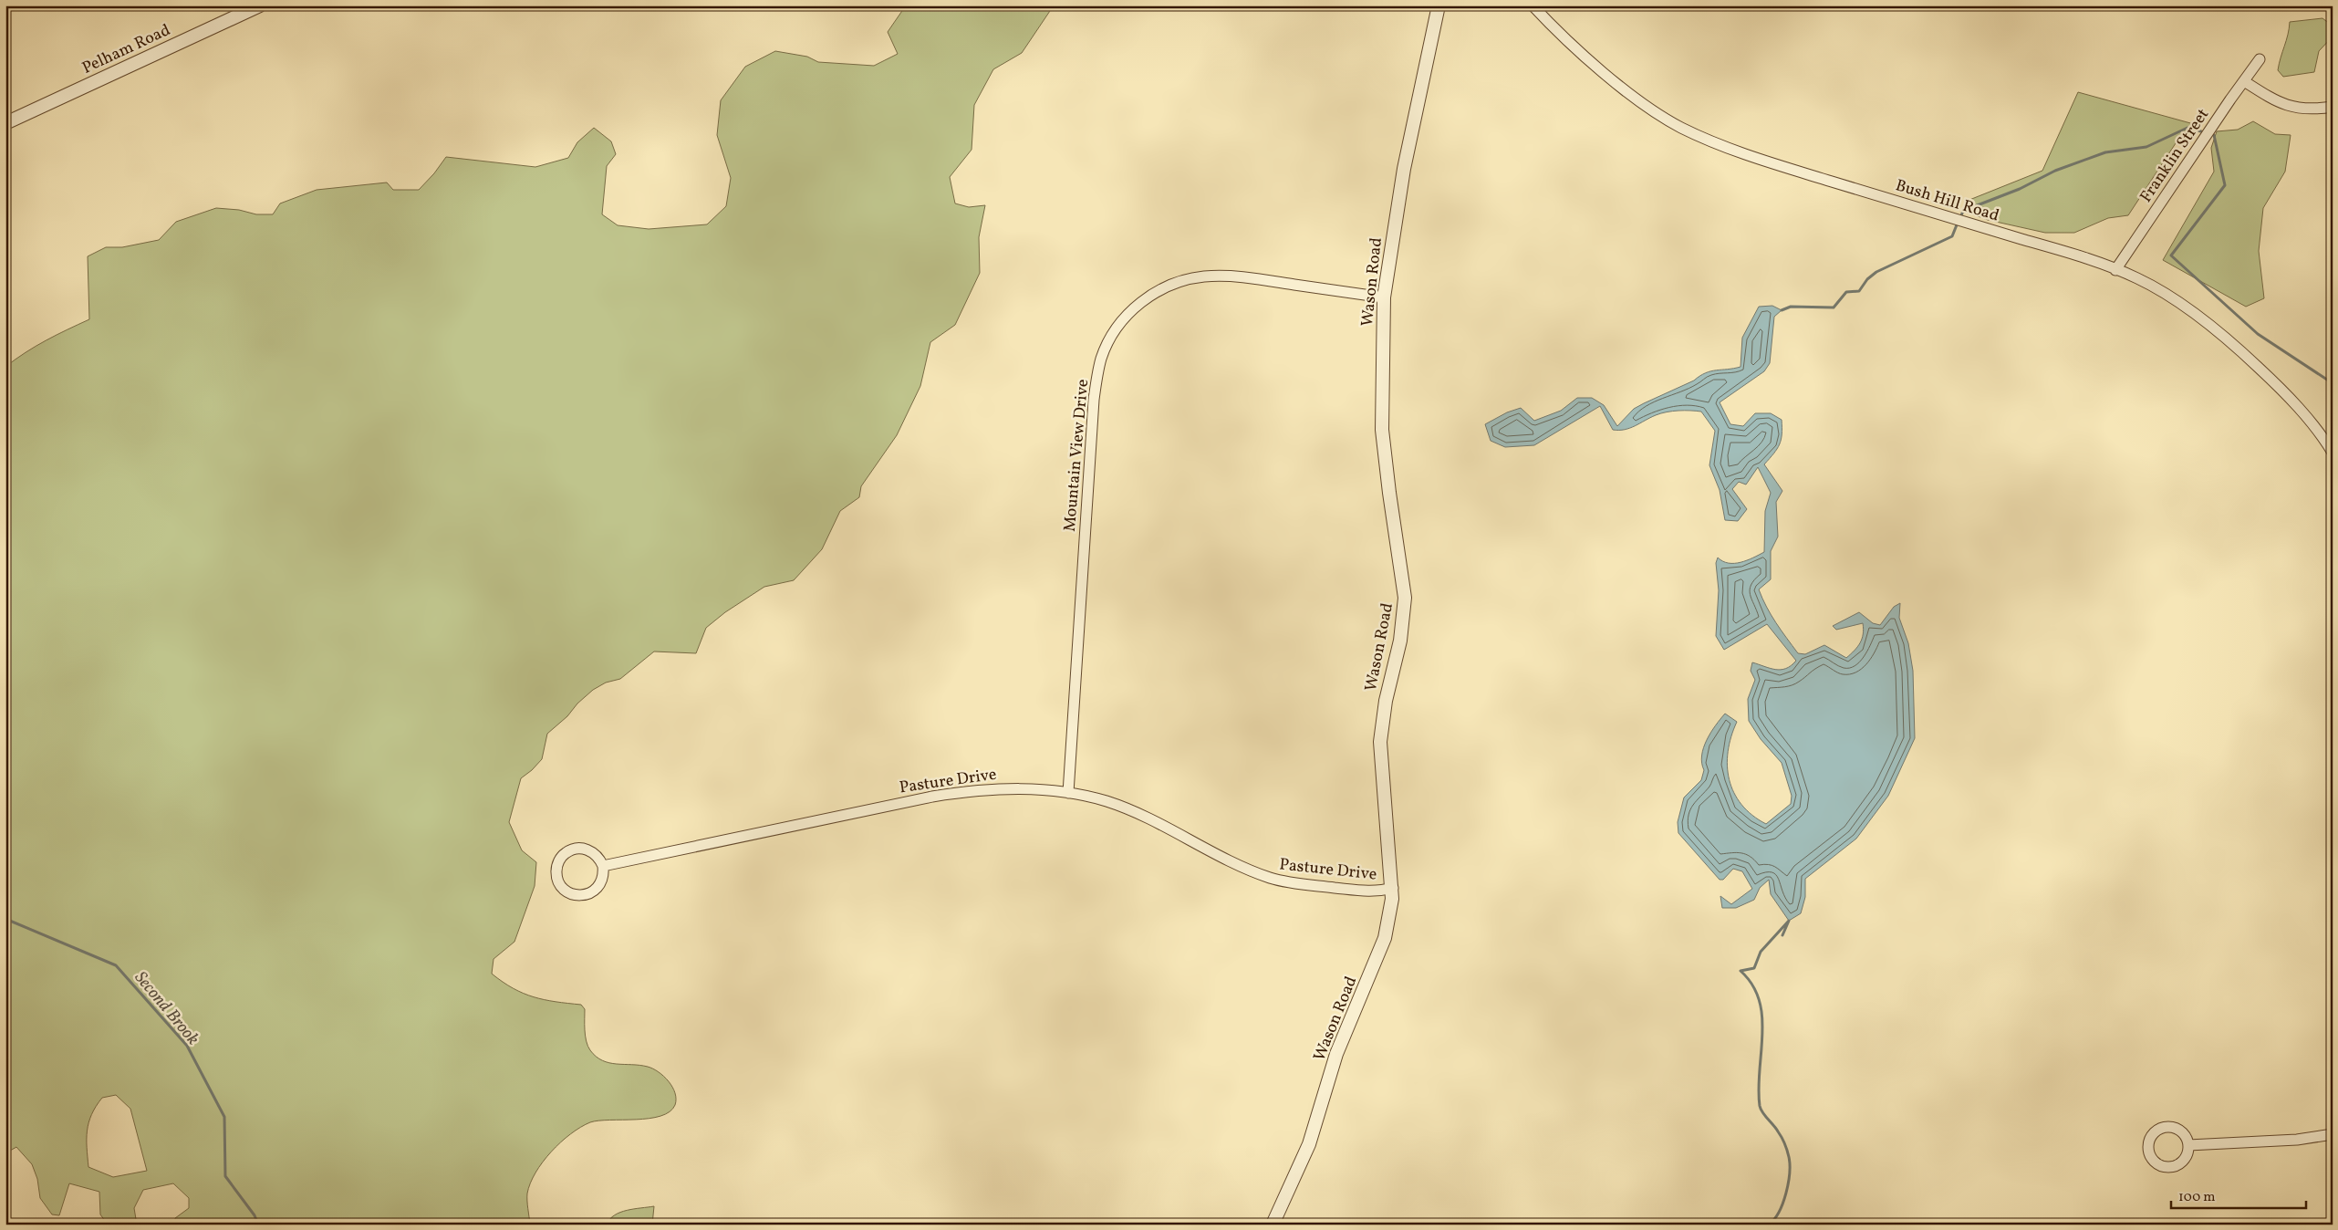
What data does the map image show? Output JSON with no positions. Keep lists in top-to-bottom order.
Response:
{
  "streets": {
    "street": [
      "Pelham Road",
      "Franklin Street",
      "Bush Hill Road",
      "Wason Road",
      "Mountain View Drive",
      "Pasture Drive"
    ]
  },
  "crossings": [
    ["Franklin Street", "Bush Hill Road"],
    ["Wason Road", "Mountain View Drive"],
    ["Wason Road", "Pasture Drive"],
    ["Mountain View Drive", "Pasture Drive"]
  ],
  "water": ["Second Brook"],
  "scale_bar": "100 m"
}
